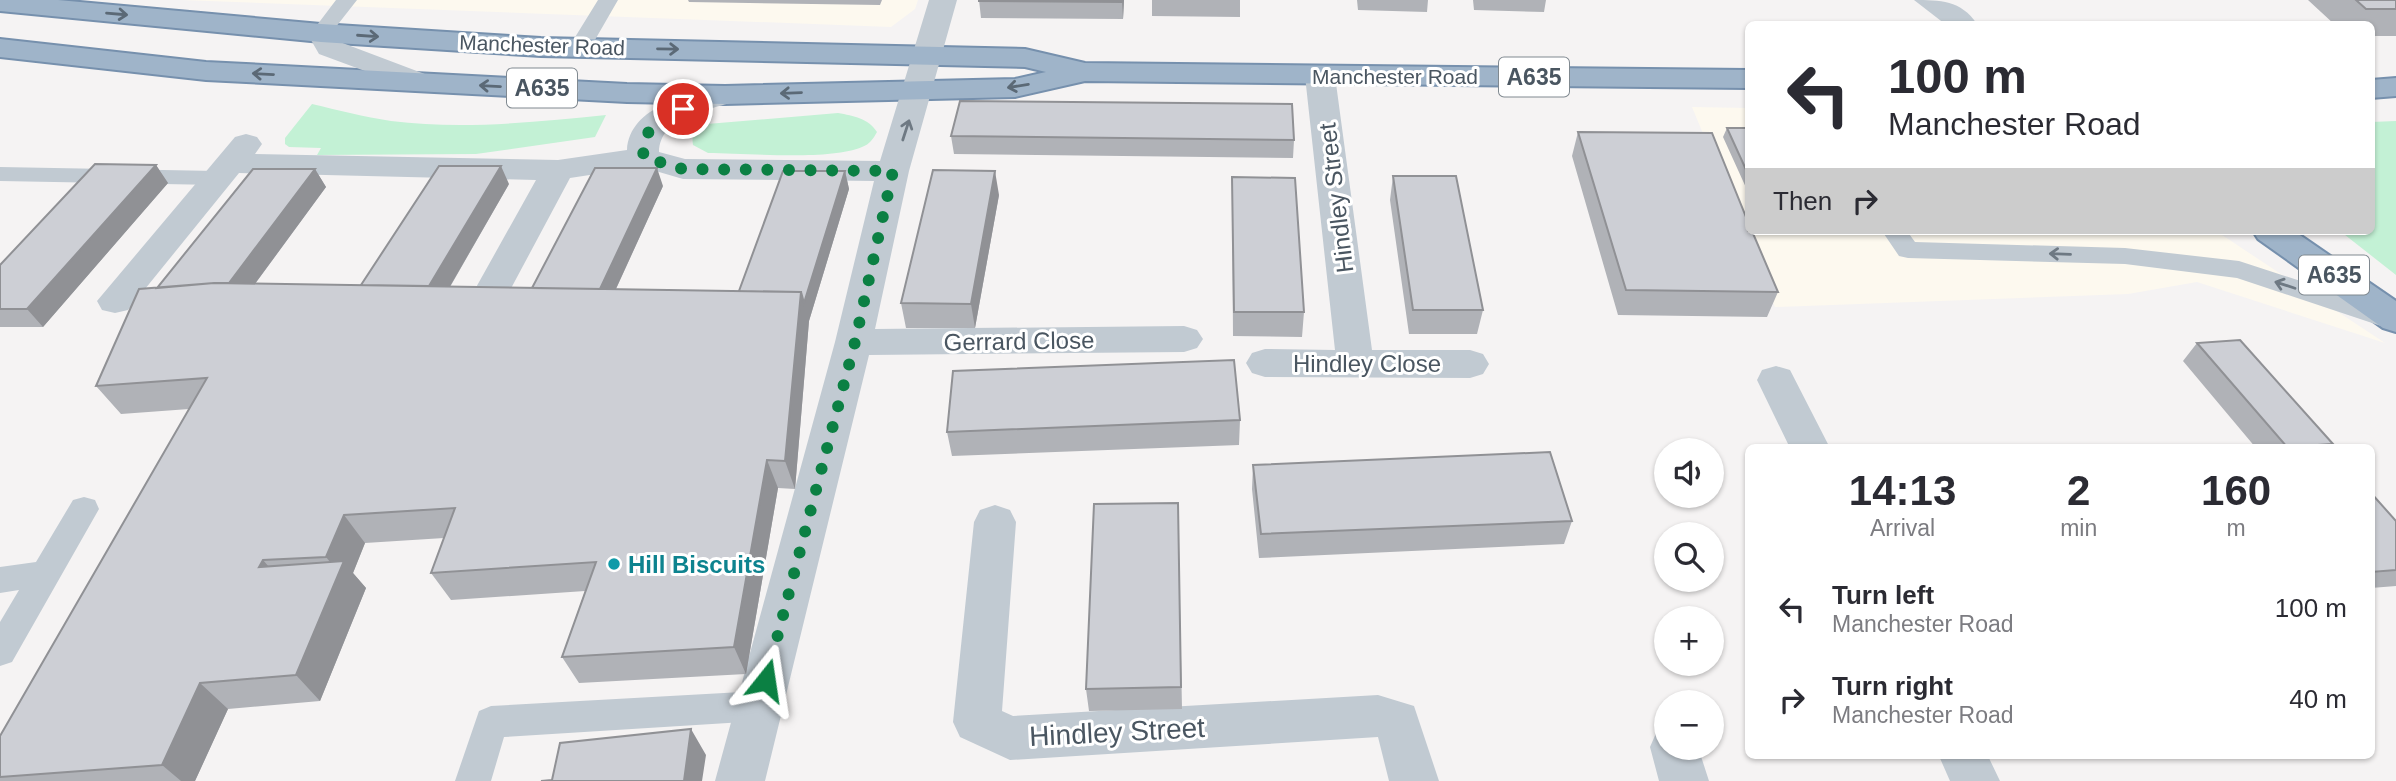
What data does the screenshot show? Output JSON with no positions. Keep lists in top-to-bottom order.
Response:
{
  "streets": {
    "highway": ["Manchester Road", "A635"],
    "street": ["Hindley Street", "Gerrard Close", "Hindley Close"]
  },
  "crossings": [
    ["Manchester Road", "Hindley Street"],
    ["Hindley Street", "Hindley Close"]
  ],
  "places": ["Hill Biscuits"],
  "page": {
    "turn": ["100 m", "Manchester Road"],
    "then": "Then",
    "map_buttons": ["+", "−"],
    "eta": [
      "14:13",
      "Arrival",
      "2",
      "min",
      "160",
      "m"
    ],
    "list": [
      {
        "name": "Turn left",
        "note": "Manchester Road",
        "value": "100 m"
      },
      {
        "name": "Turn right",
        "note": "Manchester Road",
        "value": "40 m"
      }
    ]
  }
}
